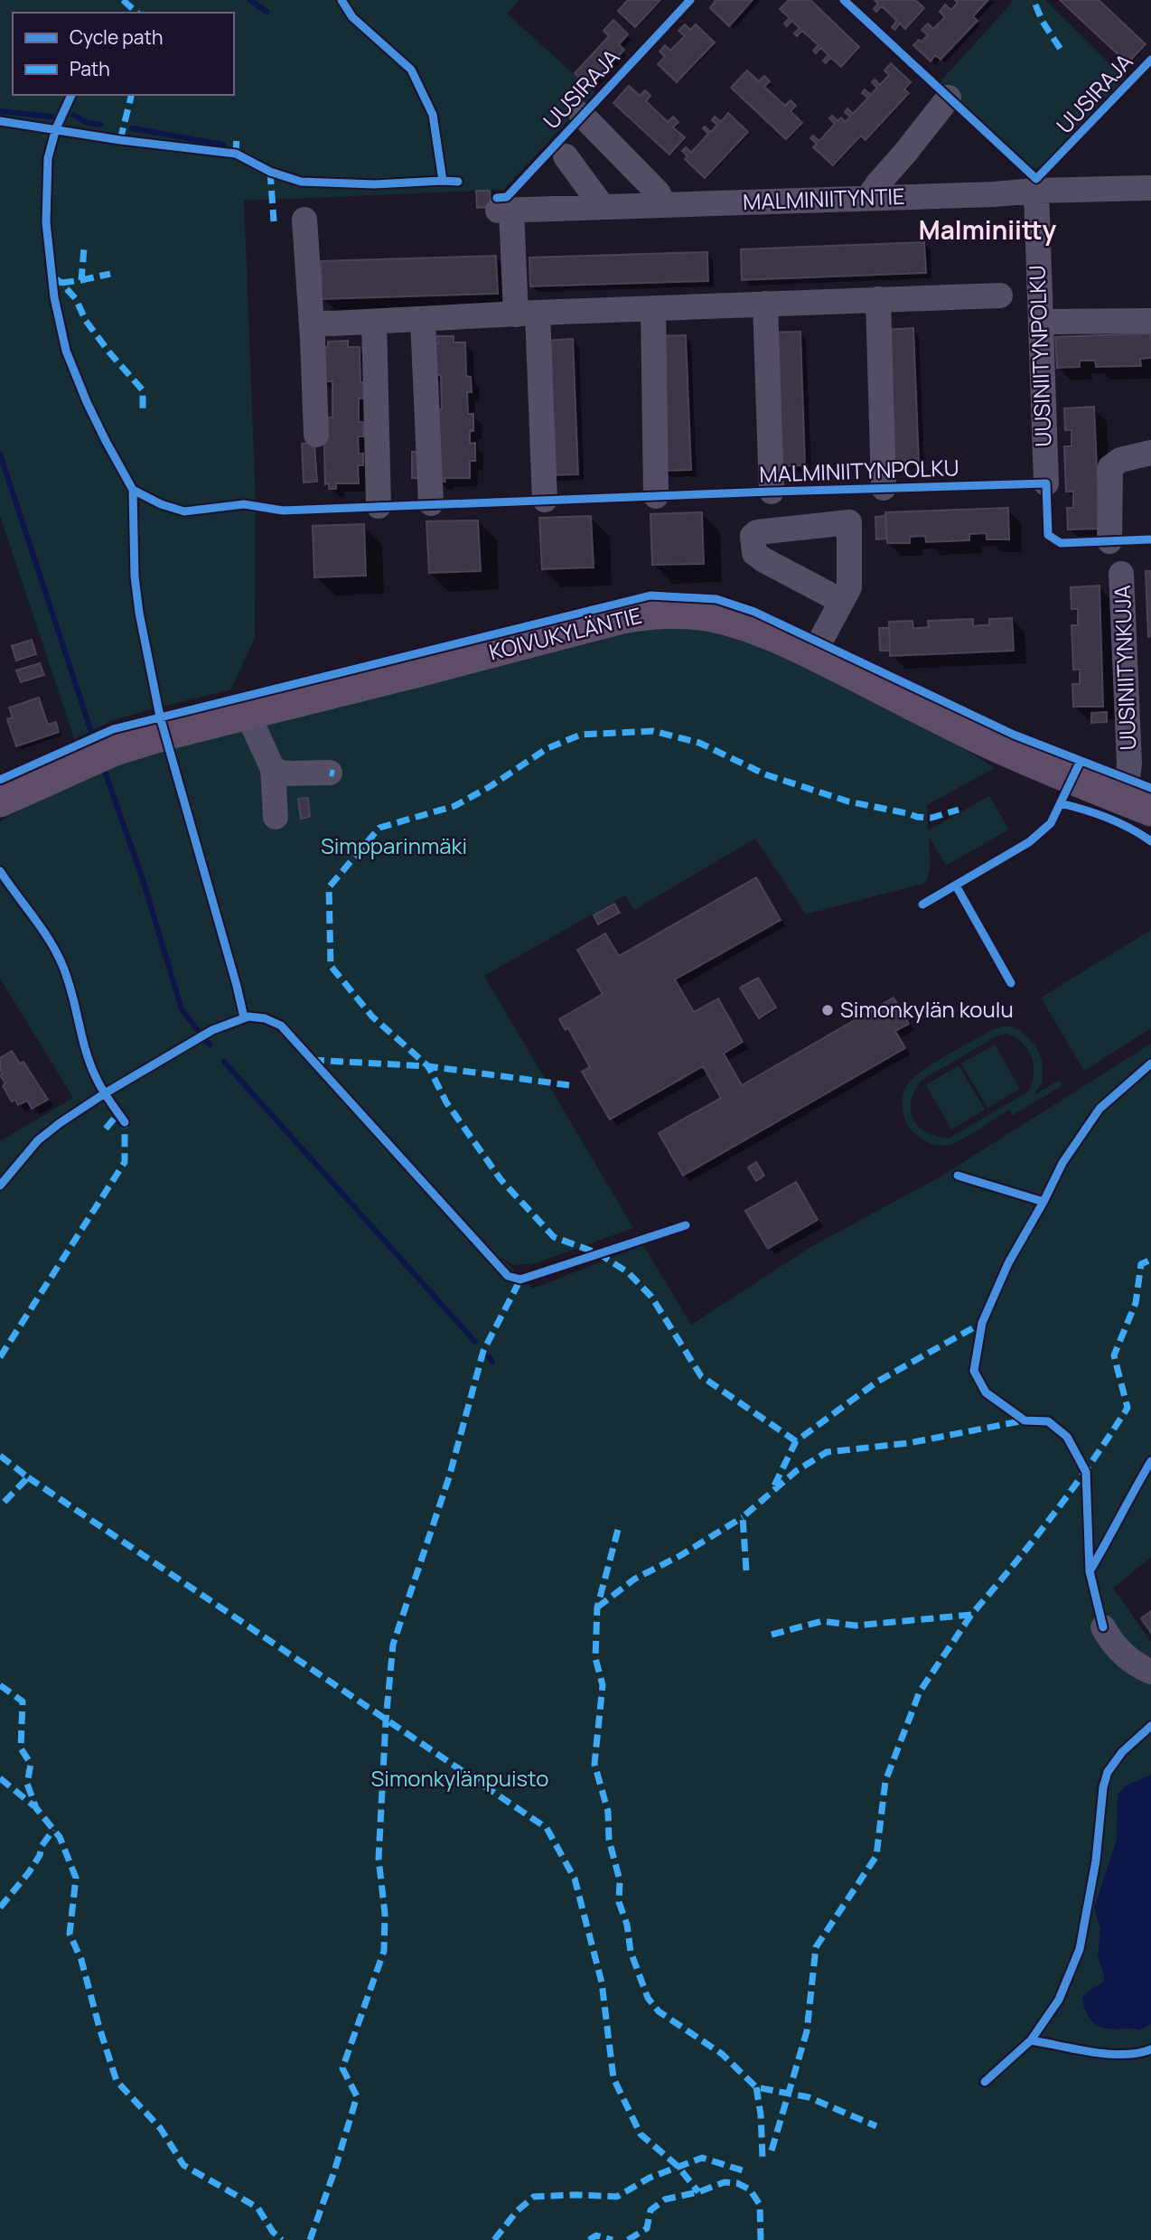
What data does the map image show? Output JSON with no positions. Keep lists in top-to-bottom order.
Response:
{
  "streets": {
    "main road": ["KOIVUKYLÄNTIE"],
    "street": ["MALMINIITYNTIE", "UUSINIITYNPOLKU", "UUSINIITYNKUJA"],
    "cycle path": ["UUSIRAJA", "MALMINIITYNPOLKU"]
  },
  "crossings": [
    ["MALMINIITYNTIE", "UUSINIITYNPOLKU"],
    ["KOIVUKYLÄNTIE", "UUSINIITYNKUJA"]
  ],
  "districts": ["Malminiitty"],
  "parks": ["Simpparinmäki", "Simonkylänpuisto"],
  "places": ["Simonkylän koulu"],
  "legend": ["Cycle path", "Path"]
}
